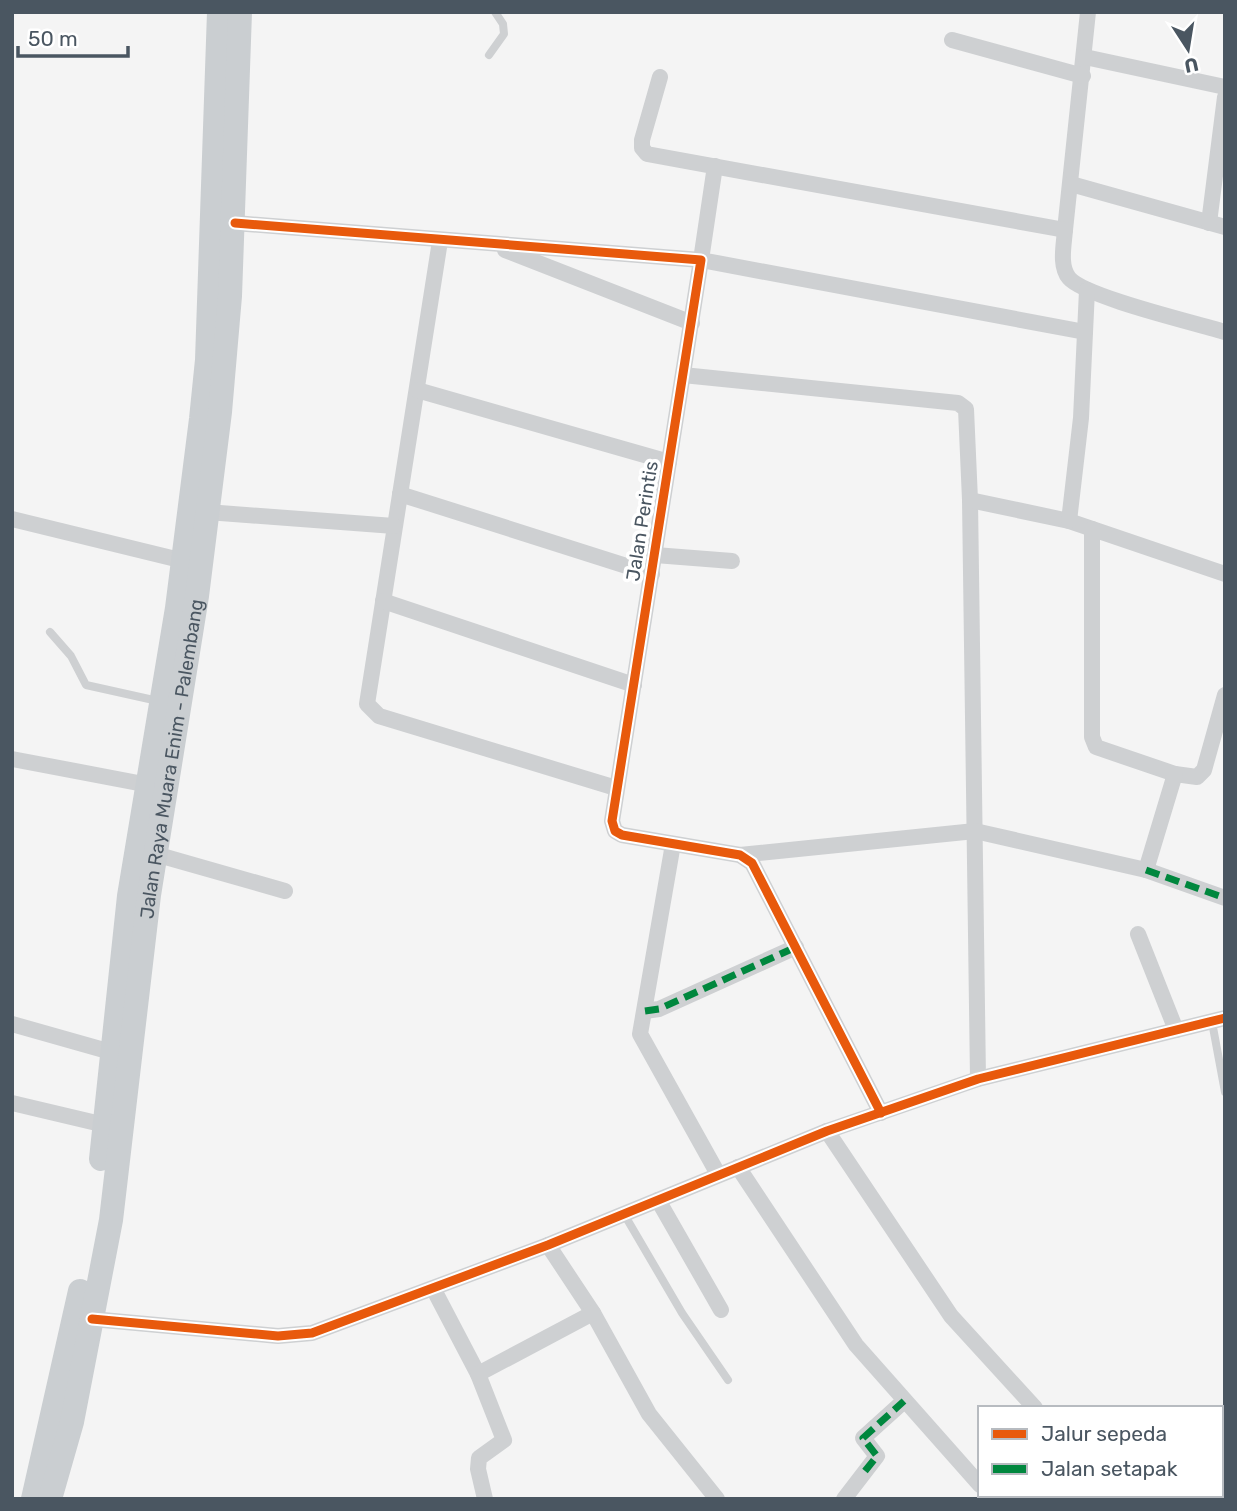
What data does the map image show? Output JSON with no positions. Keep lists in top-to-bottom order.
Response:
{
  "streets": {
    "main road": ["Jalan Raya Muara Enim - Palembang"],
    "street": ["Jalan Perintis"]
  },
  "legend": ["Jalur sepeda", "Jalan setapak"],
  "scale_bar": "50 m",
  "north": "bottom"
}
